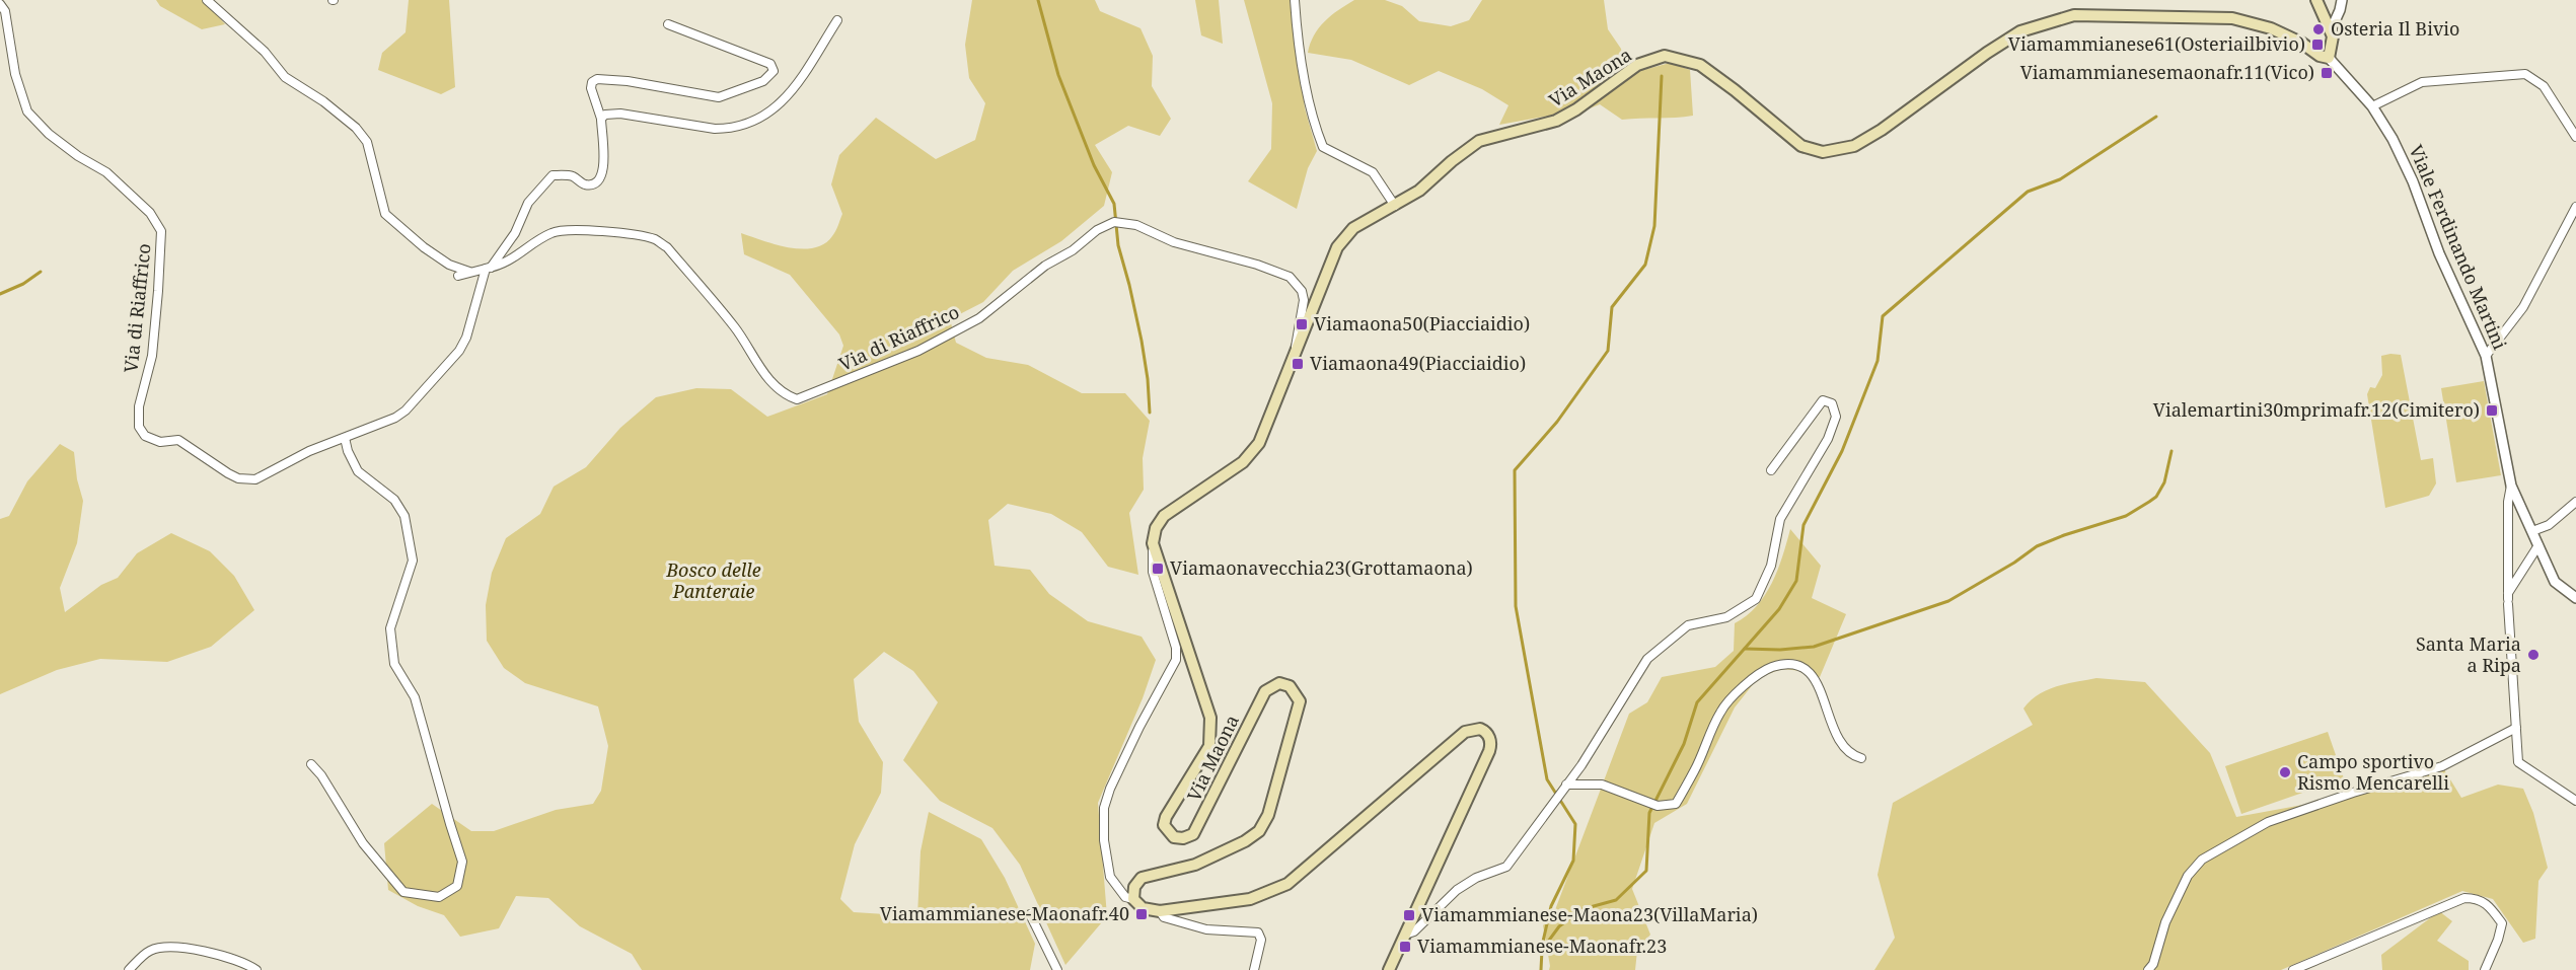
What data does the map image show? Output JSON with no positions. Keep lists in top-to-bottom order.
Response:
{
  "streets": {
    "main road": ["Via Maona"],
    "street": ["Viale Ferdinando Martini", "Via di Riaffrico"]
  },
  "crossings": [
    ["Via Maona", "Viale Ferdinando Martini"],
    ["Via Maona", "Via di Riaffrico"]
  ],
  "parks": ["Bosco delle Panteraie"],
  "places": {
    "other": ["Osteria Il Bivio", "Santa Maria a Ripa", "Campo sportivo Rismo Mencarelli"],
    "transit": [
      "Viamammianese61(Osteriailbivio)",
      "Viamammianesemaonafr.11(Vico)",
      "Viamaona50(Piacciaidio)",
      "Viamaona49(Piacciaidio)",
      "Vialemartini30mprimafr.12(Cimitero)",
      "Viamaonavecchia23(Grottamaona)",
      "Viamammianese-Maonafr.40",
      "Viamammianese-Maona23(VillaMaria)",
      "Viamammianese-Maonafr.23"
    ]
  }
}
